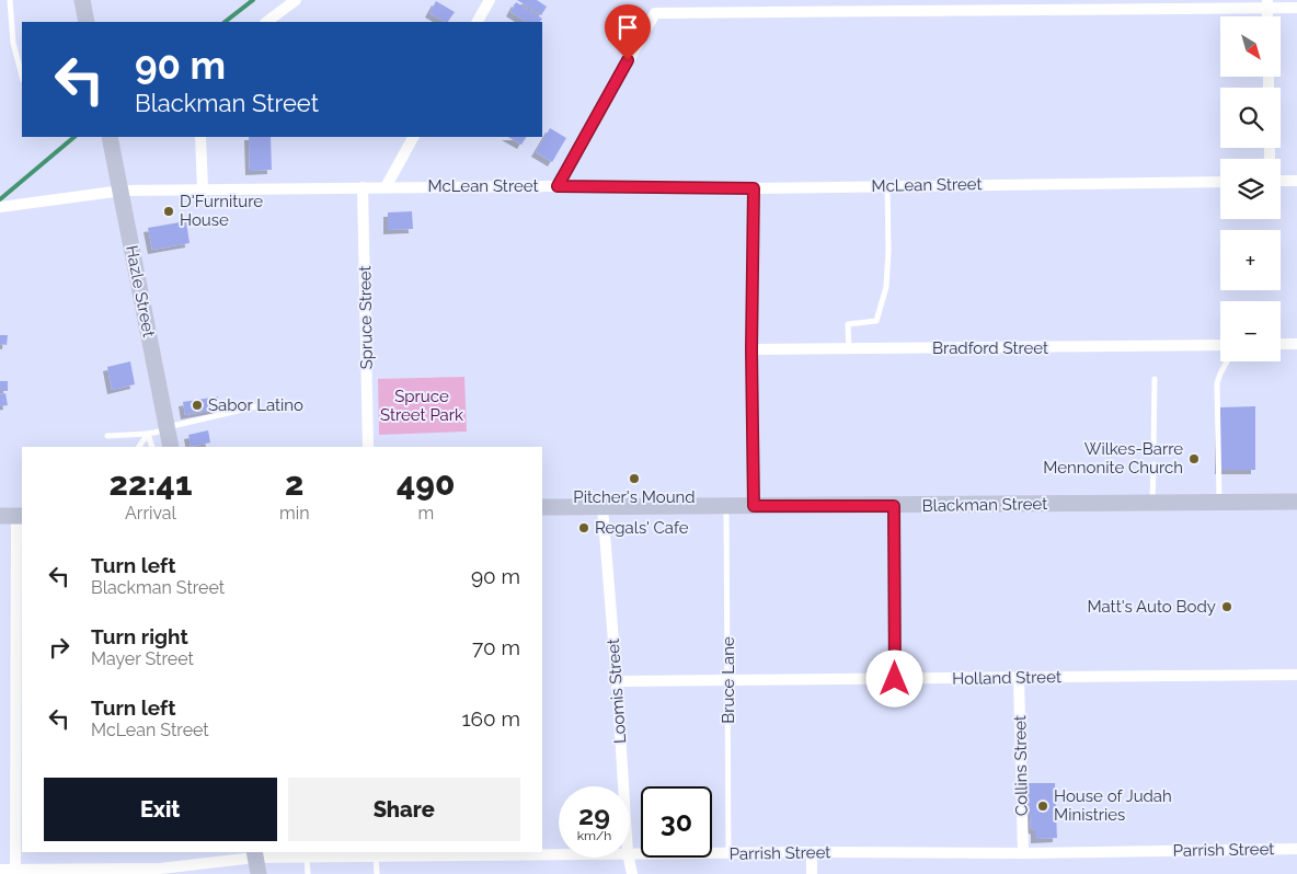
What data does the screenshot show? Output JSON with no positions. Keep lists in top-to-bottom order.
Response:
{
  "streets": {
    "main road": ["Hazle Street", "Blackman Street"],
    "street": [
      "McLean Street",
      "Spruce Street",
      "Bradford Street",
      "Holland Street",
      "Loomis Street",
      "Collins Street",
      "Parrish Street"
    ],
    "lane": ["Bruce Lane"]
  },
  "crossings": [
    ["McLean Street", "Hazle Street"],
    ["McLean Street", "Spruce Street"],
    ["Blackman Street", "Bruce Lane"],
    ["Blackman Street", "Loomis Street"],
    ["Holland Street", "Bruce Lane"],
    ["Holland Street", "Loomis Street"],
    ["Holland Street", "Collins Street"],
    ["Bruce Lane", "Parrish Street"],
    ["Collins Street", "Parrish Street"]
  ],
  "parks": ["Spruce Street Park"],
  "places": [
    "D'Furniture House",
    "Sabor Latino",
    "Wilkes-Barre Mennonite Church",
    "Pitcher's Mound",
    "Regals' Cafe",
    "Matt's Auto Body",
    "House of Judah Ministries"
  ],
  "north": "bottom right",
  "page": {
    "map_buttons": ["+", "−"],
    "turn": ["90 m", "Blackman Street"],
    "eta": [
      "22:41",
      "Arrival",
      "2",
      "min",
      "490",
      "m"
    ],
    "list": [
      {
        "name": "Turn left",
        "note": "Blackman Street",
        "value": "90 m"
      },
      {
        "name": "Turn right",
        "note": "Mayer Street",
        "value": "70 m"
      },
      {
        "name": "Turn left",
        "note": "McLean Street",
        "value": "160 m"
      }
    ],
    "buttons": ["Exit", "Share"],
    "speed": "29 km/h",
    "limit": "30"
  }
}
